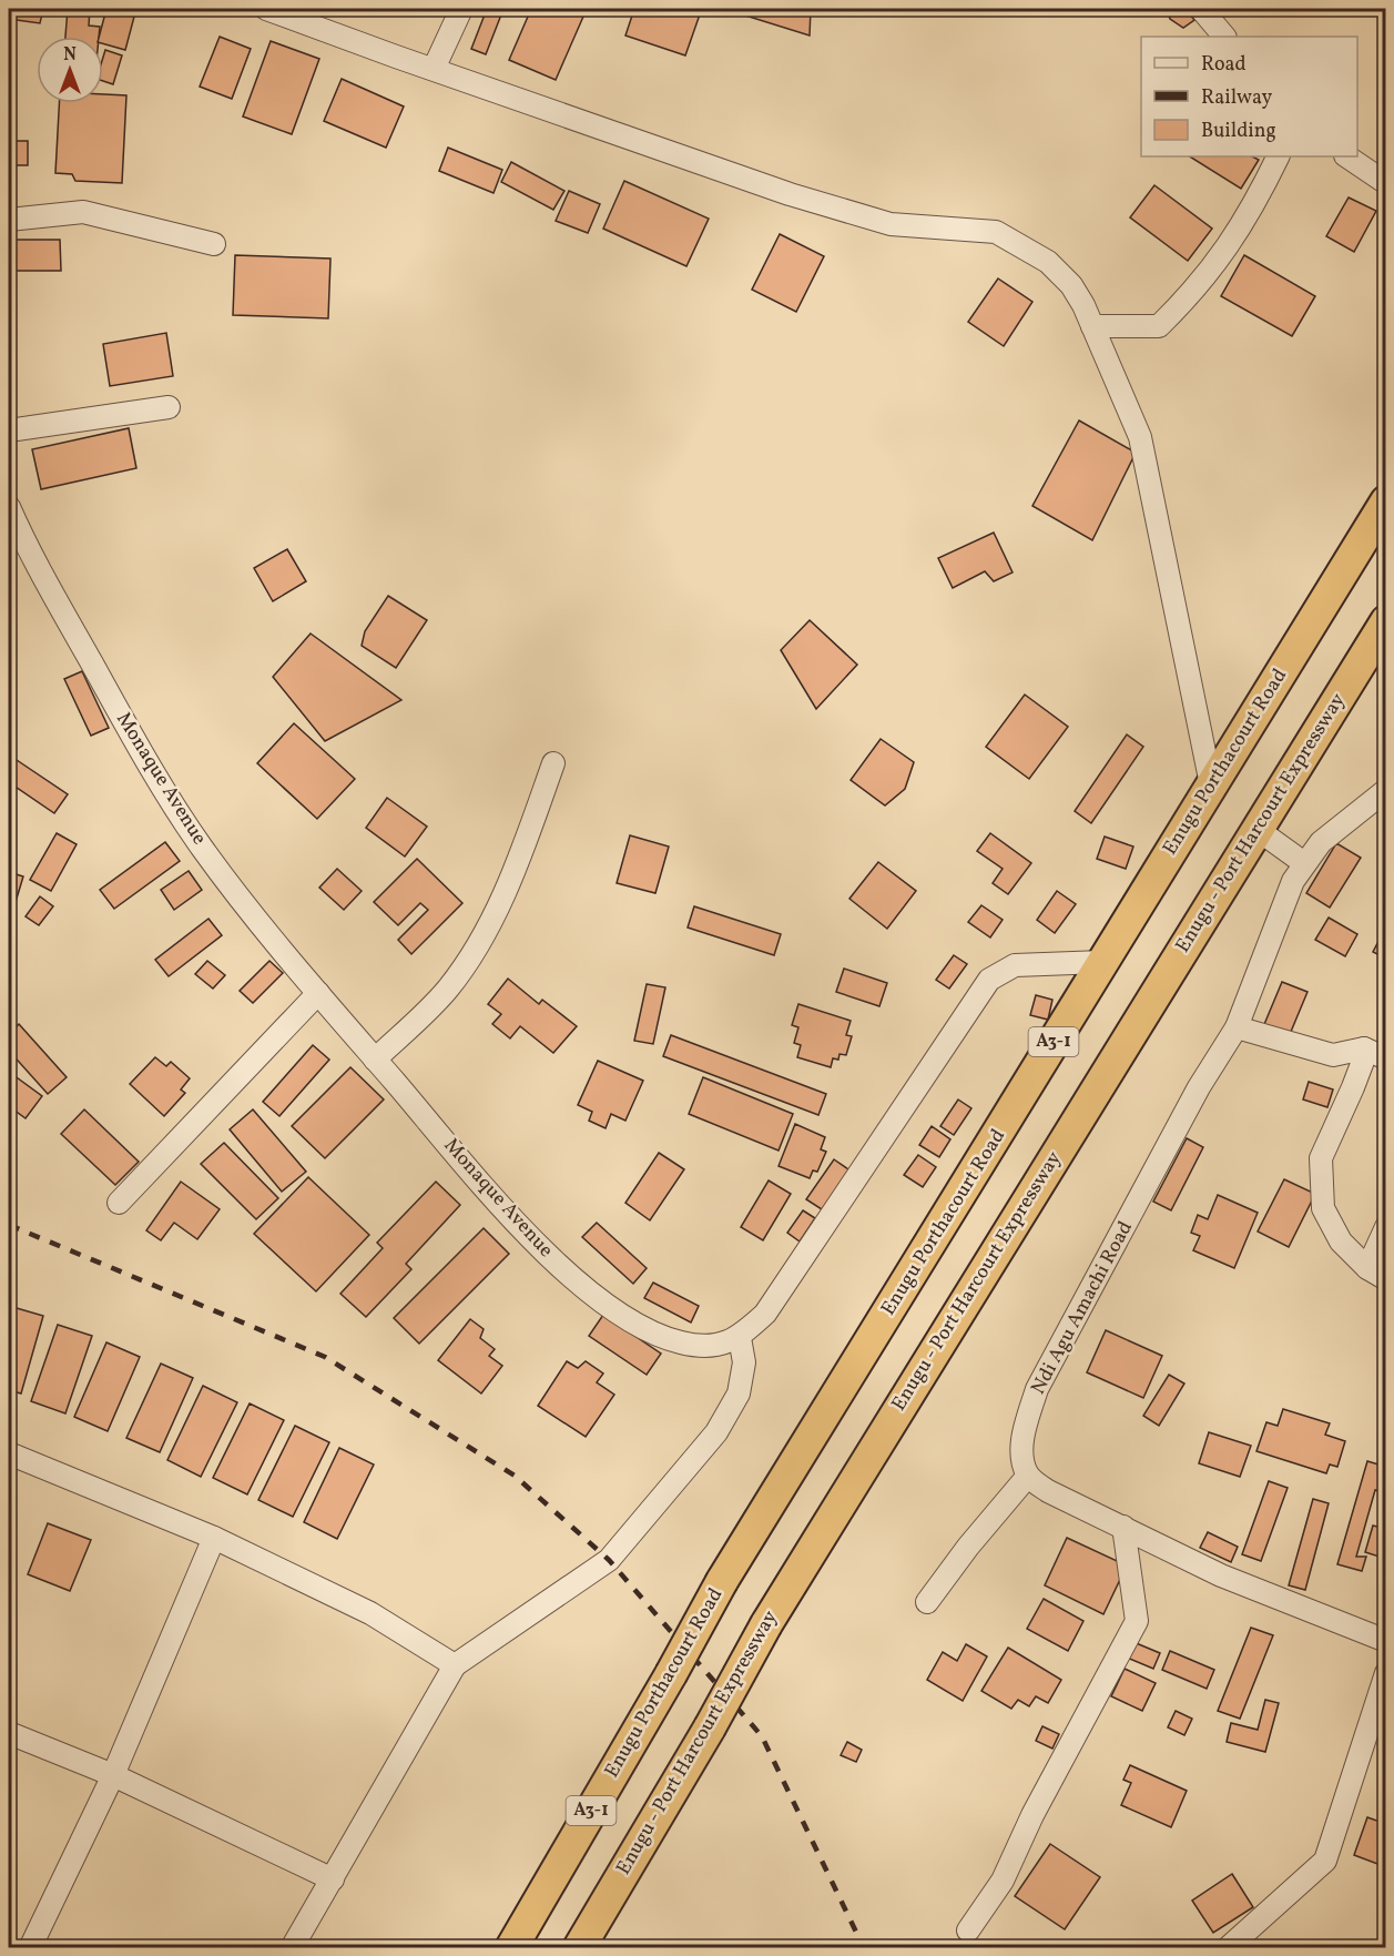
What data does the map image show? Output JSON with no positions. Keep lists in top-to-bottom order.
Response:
{
  "streets": {
    "highway": ["Enugu Porthacourt Road", "Enugu - Port Harcourt Expressway", "A3-1"],
    "street": ["Monaque Avenue", "Ndi Agu Amachi Road"]
  },
  "legend": ["Road", "Railway", "Building"],
  "north": "top"
}
